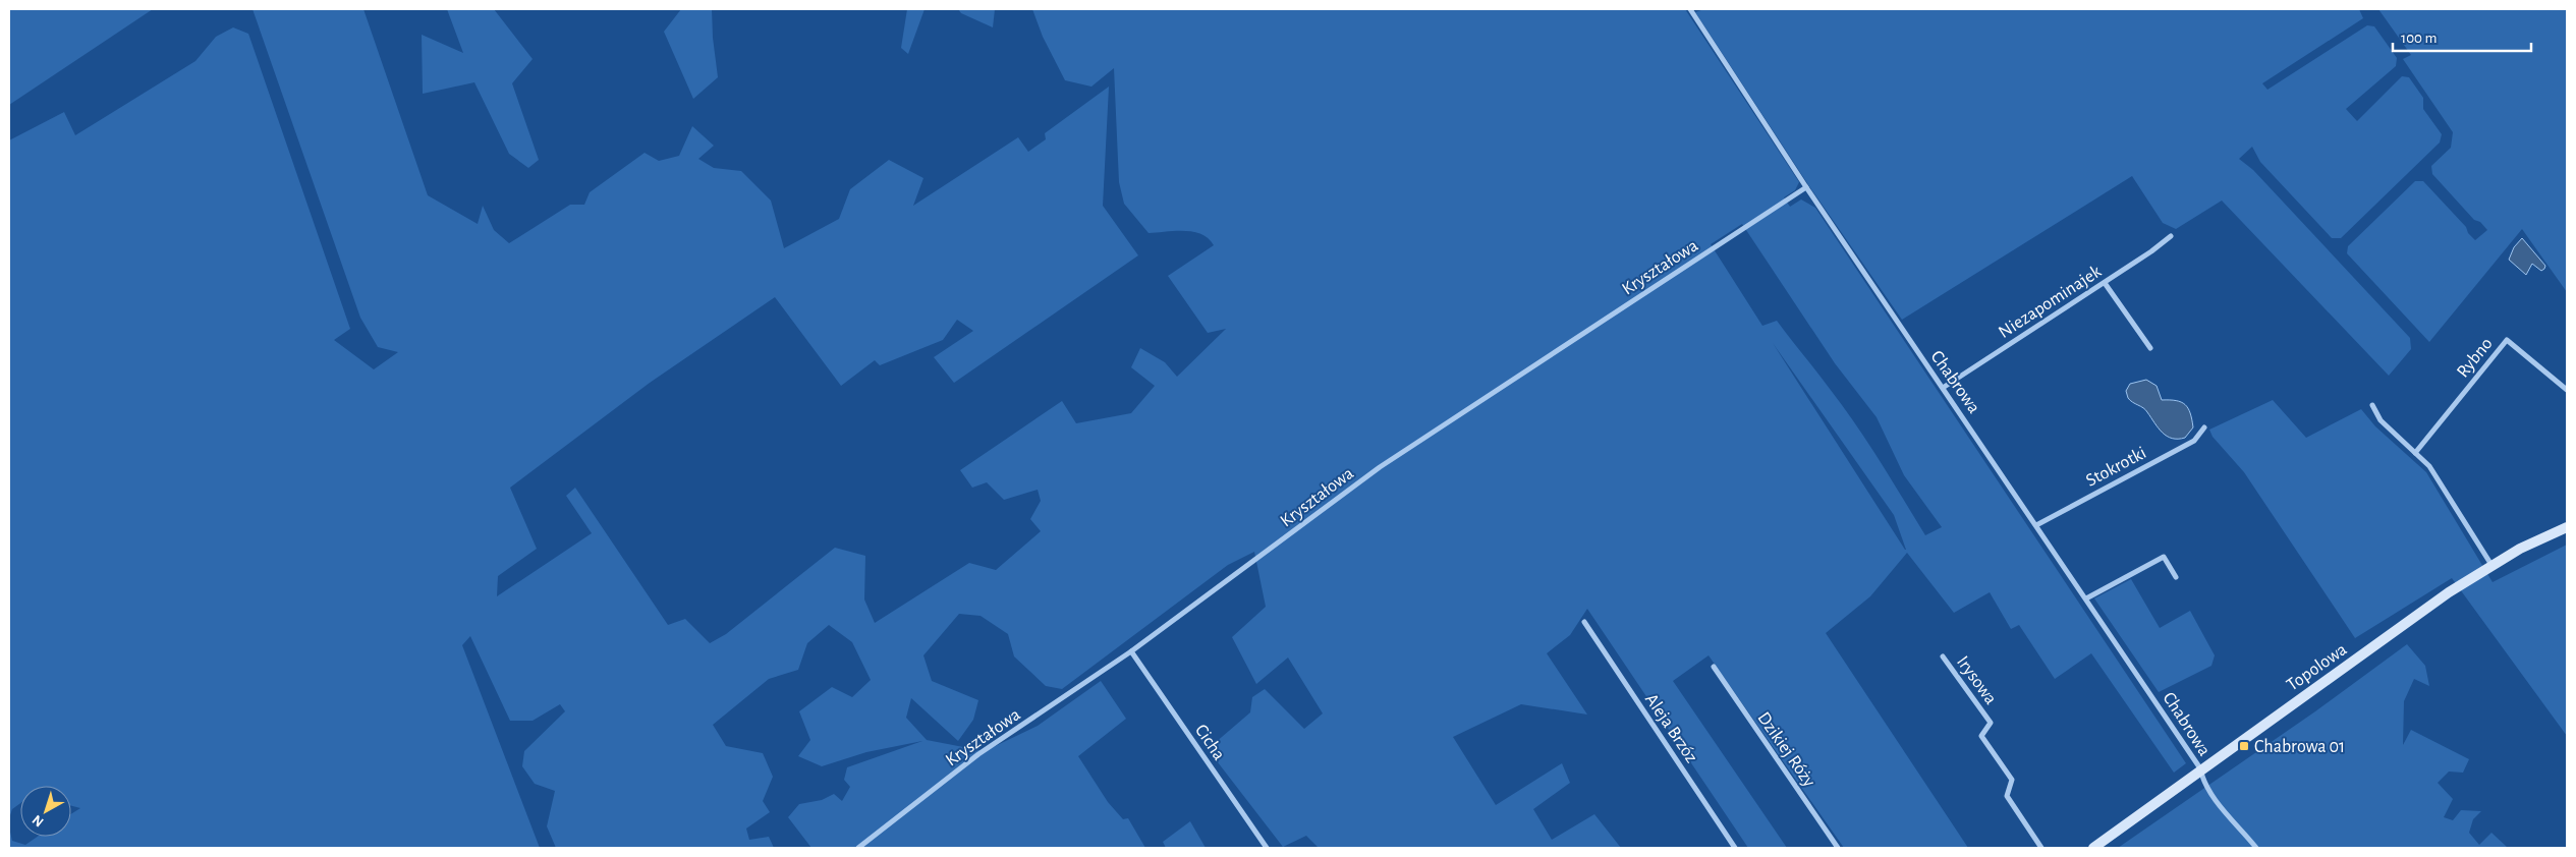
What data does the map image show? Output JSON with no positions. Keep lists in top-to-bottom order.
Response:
{
  "streets": {
    "street": [
      "Kryształowa",
      "Niezapominajek",
      "Rybno",
      "Chabrowa",
      "Stokrotki",
      "Topolowa",
      "Irysowa",
      "Aleja Brzóz",
      "Cicha",
      "Dzikiej Róży"
    ]
  },
  "crossings": [
    ["Kryształowa", "Chabrowa"],
    ["Kryształowa", "Cicha"],
    ["Niezapominajek", "Chabrowa"],
    ["Chabrowa", "Stokrotki"],
    ["Chabrowa", "Topolowa"]
  ],
  "places": {
    "transit": ["Chabrowa 01"]
  },
  "scale_bar": "100 m",
  "north": "bottom left"
}
